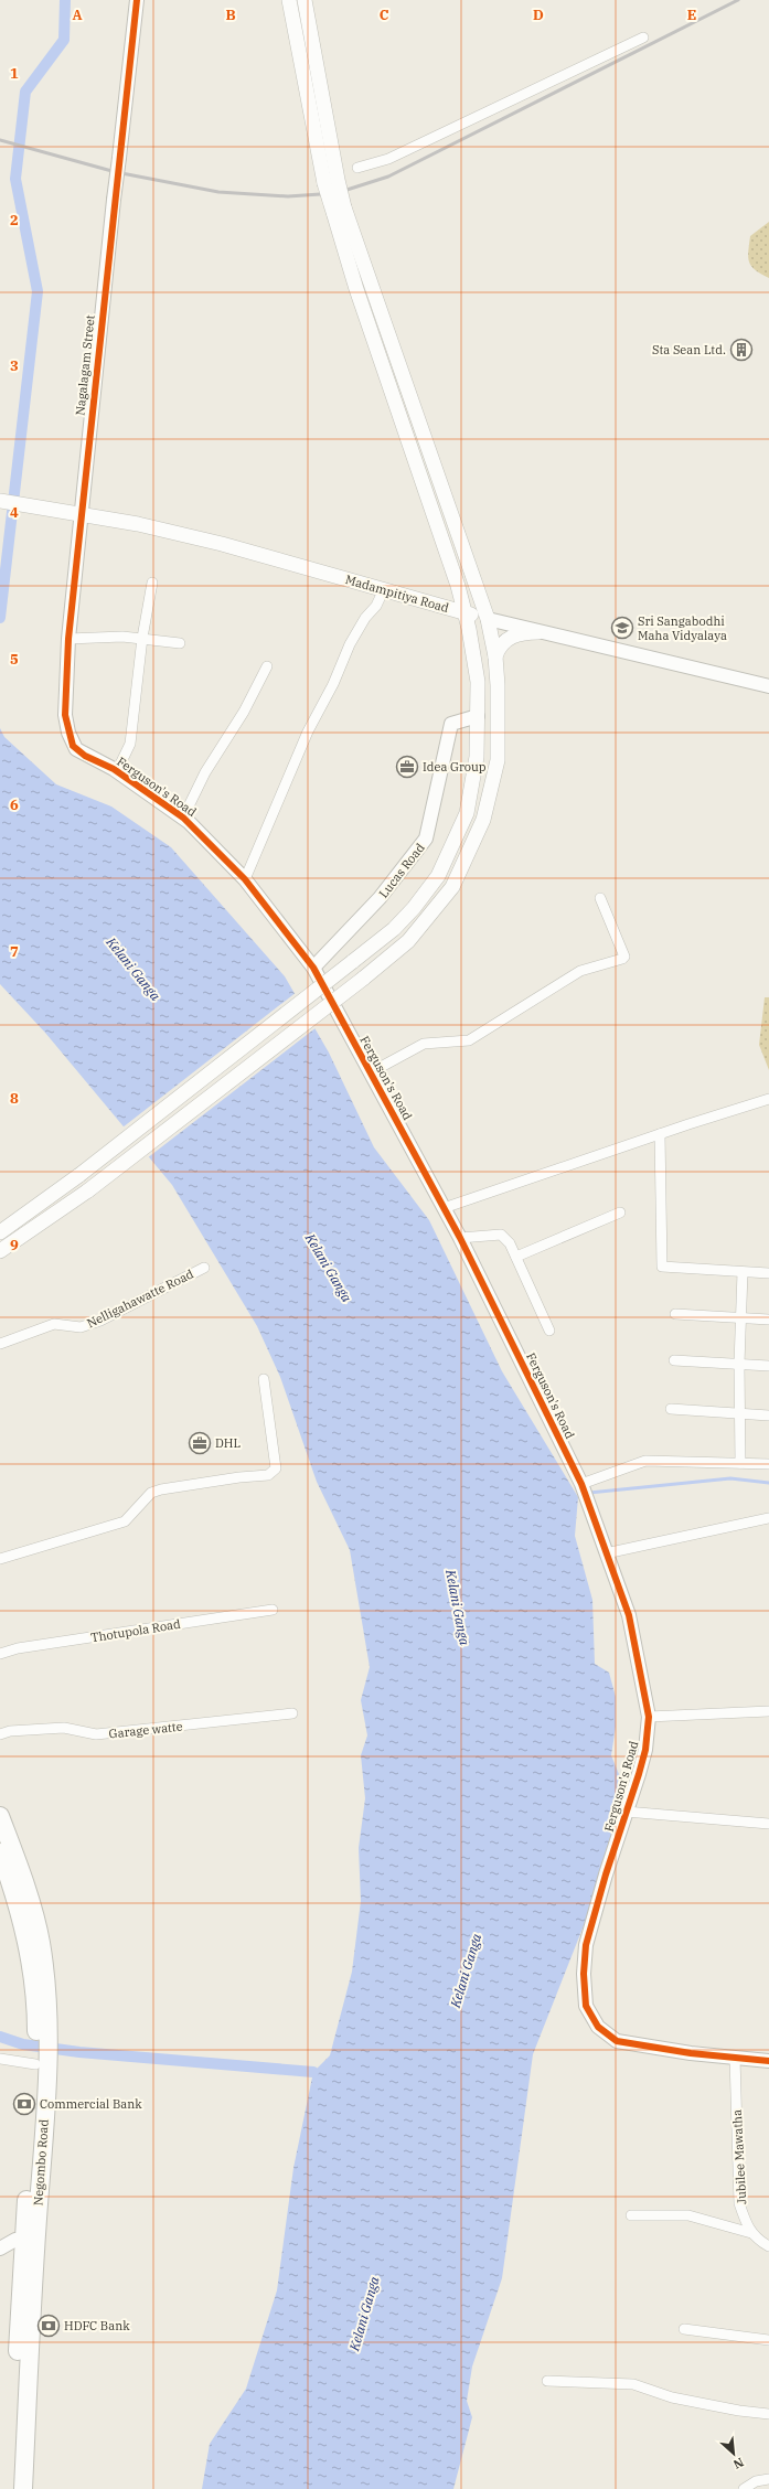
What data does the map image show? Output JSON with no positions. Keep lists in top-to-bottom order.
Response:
{
  "streets": {
    "highway": ["Negombo Road"],
    "main road": ["Madampitiya Road"],
    "street": [
      "Nagalagam Street",
      "Ferguson's Road",
      "Lucas Road",
      "Nelligahawatte Road",
      "Thotupola Road",
      "Garage watte",
      "Jubilee Mawatha"
    ]
  },
  "crossings": [
    ["Nagalagam Street", "Madampitiya Road"],
    ["Nagalagam Street", "Ferguson's Road"],
    ["Ferguson's Road", "Lucas Road"],
    ["Ferguson's Road", "Jubilee Mawatha"]
  ],
  "water": ["Kelani Ganga"],
  "places": {
    "building": ["Sta Sean Ltd."],
    "school or university": ["Sri Sangabodhi Maha Vidyalaya"],
    "office": ["Idea Group", "DHL"],
    "bank": ["Commercial Bank", "HDFC Bank"]
  },
  "north": "bottom right",
  "grid": {
    "columns": [
      "A",
      "B",
      "C",
      "D",
      "E"
    ],
    "rows": [
      "1",
      "2",
      "3",
      "4",
      "5",
      "6",
      "7",
      "8",
      "9"
    ]
  }
}
